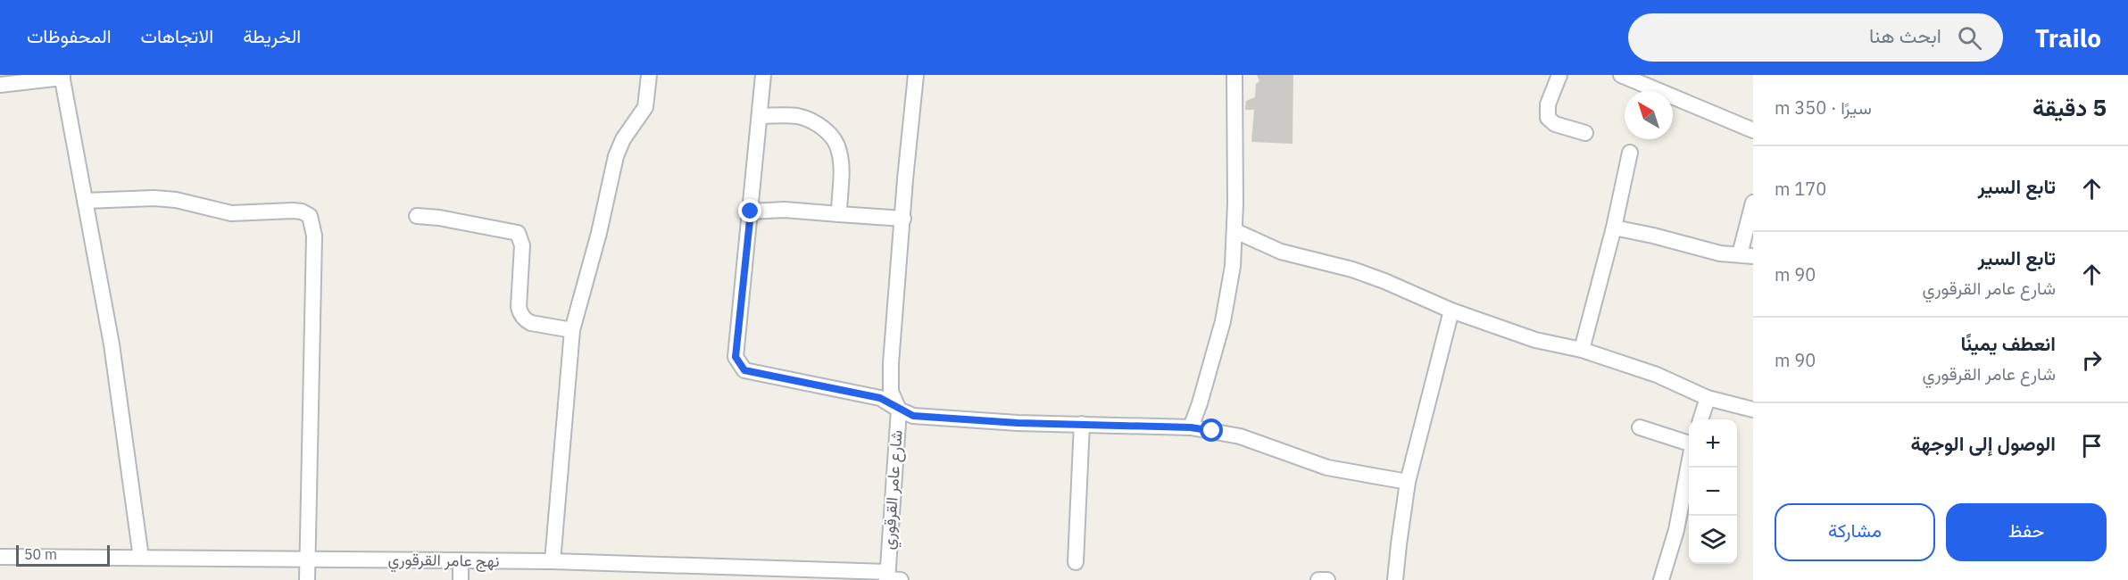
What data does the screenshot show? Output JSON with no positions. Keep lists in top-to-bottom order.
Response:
{
  "streets": {
    "street": ["شارع عامر القرقوري", "نهج عامر القرقوري"]
  },
  "crossings": [
    ["شارع عامر القرقوري", "نهج عامر القرقوري"]
  ],
  "scale_bar": "50 m",
  "north": "top left",
  "page": {
    "header": "Trailo",
    "search": "ابحث هنا",
    "nav": ["الخريطة", "الاتجاهات", "المحفوظات"],
    "heading": ["5 دقيقة", "سيرًا · 350 m"],
    "list": [
      ["تابع السير", "170 m"],
      ["تابع السير", "شارع عامر القرقوري", "90 m"],
      ["انعطف يمينًا", "شارع عامر القرقوري", "90 m"],
      "الوصول إلى الوجهة"
    ],
    "map_buttons": ["+", "−"],
    "buttons": ["حفظ", "مشاركة"],
    "scale": "50 m"
  }
}
